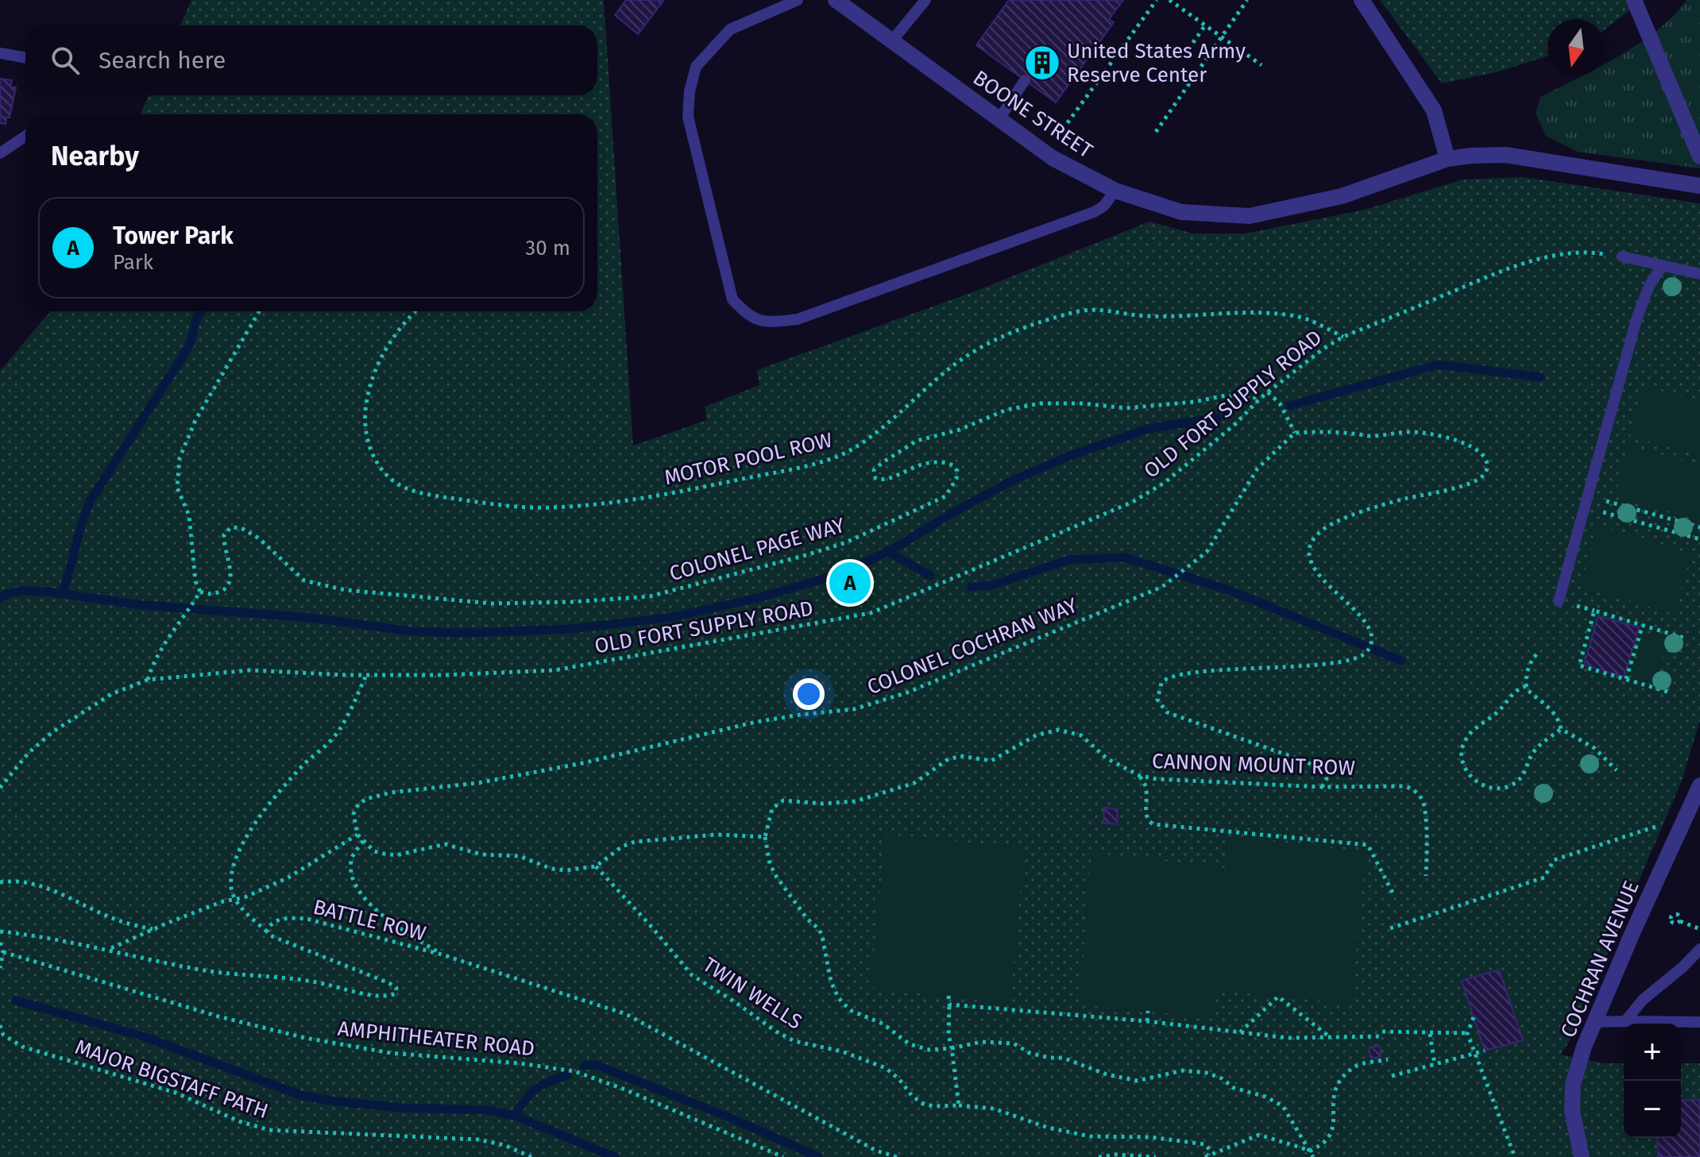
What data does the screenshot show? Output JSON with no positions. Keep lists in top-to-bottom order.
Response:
{
  "streets": {
    "street": ["BOONE STREET", "COCHRAN AVENUE"],
    "path": [
      "OLD FORT SUPPLY ROAD",
      "MOTOR POOL ROW",
      "COLONEL PAGE WAY",
      "COLONEL COCHRAN WAY",
      "CANNON MOUNT ROW",
      "BATTLE ROW",
      "TWIN WELLS",
      "AMPHITHEATER ROAD",
      "MAJOR BIGSTAFF PATH"
    ]
  },
  "crossings": [
    ["OLD FORT SUPPLY ROAD", "MOTOR POOL ROW"],
    ["OLD FORT SUPPLY ROAD", "COLONEL PAGE WAY"]
  ],
  "places": {
    "building": ["United States Army Reserve Center"]
  },
  "north": "bottom",
  "page": {
    "search": "Search here",
    "heading": "Nearby",
    "list": [
      {
        "mark": "A",
        "name": "Tower Park",
        "note": "Park",
        "value": "30 m"
      }
    ],
    "pins": "A",
    "map_buttons": ["+", "−"]
  }
}
